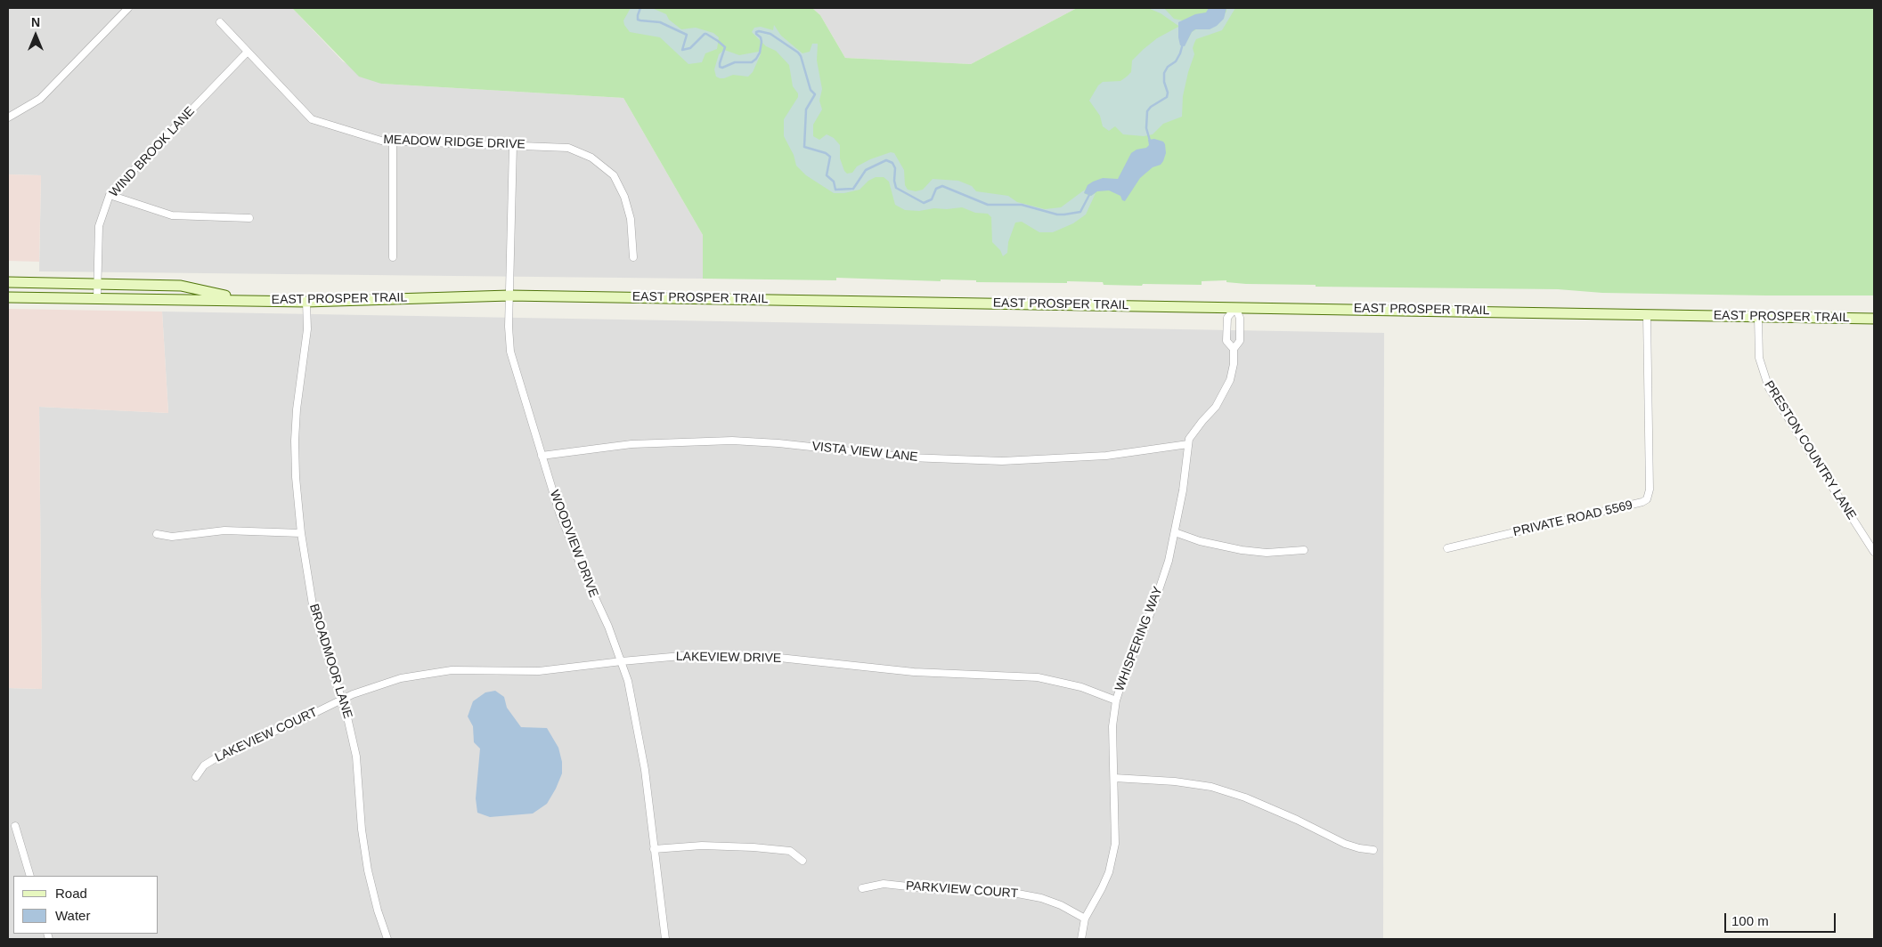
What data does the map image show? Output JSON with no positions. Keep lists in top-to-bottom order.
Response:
{
  "streets": {
    "main road": ["EAST PROSPER TRAIL"],
    "street": [
      "MEADOW RIDGE DRIVE",
      "WIND BROOK LANE",
      "PRESTON COUNTRY LANE",
      "VISTA VIEW LANE",
      "PRIVATE ROAD 5569",
      "WOODVIEW DRIVE",
      "WHISPERING WAY",
      "LAKEVIEW DRIVE",
      "BROADMOOR LANE",
      "LAKEVIEW COURT",
      "PARKVIEW COURT"
    ]
  },
  "crossings": [
    ["MEADOW RIDGE DRIVE", "WIND BROOK LANE"],
    ["MEADOW RIDGE DRIVE", "WOODVIEW DRIVE"],
    ["WIND BROOK LANE", "EAST PROSPER TRAIL"],
    ["EAST PROSPER TRAIL", "PRESTON COUNTRY LANE"],
    ["EAST PROSPER TRAIL", "PRIVATE ROAD 5569"],
    ["EAST PROSPER TRAIL", "WOODVIEW DRIVE"],
    ["EAST PROSPER TRAIL", "WHISPERING WAY"],
    ["EAST PROSPER TRAIL", "BROADMOOR LANE"],
    ["VISTA VIEW LANE", "WOODVIEW DRIVE"],
    ["VISTA VIEW LANE", "WHISPERING WAY"],
    ["WOODVIEW DRIVE", "LAKEVIEW DRIVE"],
    ["WHISPERING WAY", "LAKEVIEW DRIVE"],
    ["WHISPERING WAY", "PARKVIEW COURT"],
    ["LAKEVIEW DRIVE", "BROADMOOR LANE"],
    ["LAKEVIEW DRIVE", "LAKEVIEW COURT"],
    ["BROADMOOR LANE", "LAKEVIEW COURT"]
  ],
  "legend": ["Road", "Water"],
  "scale_bar": "100 m",
  "north": "top"
}
